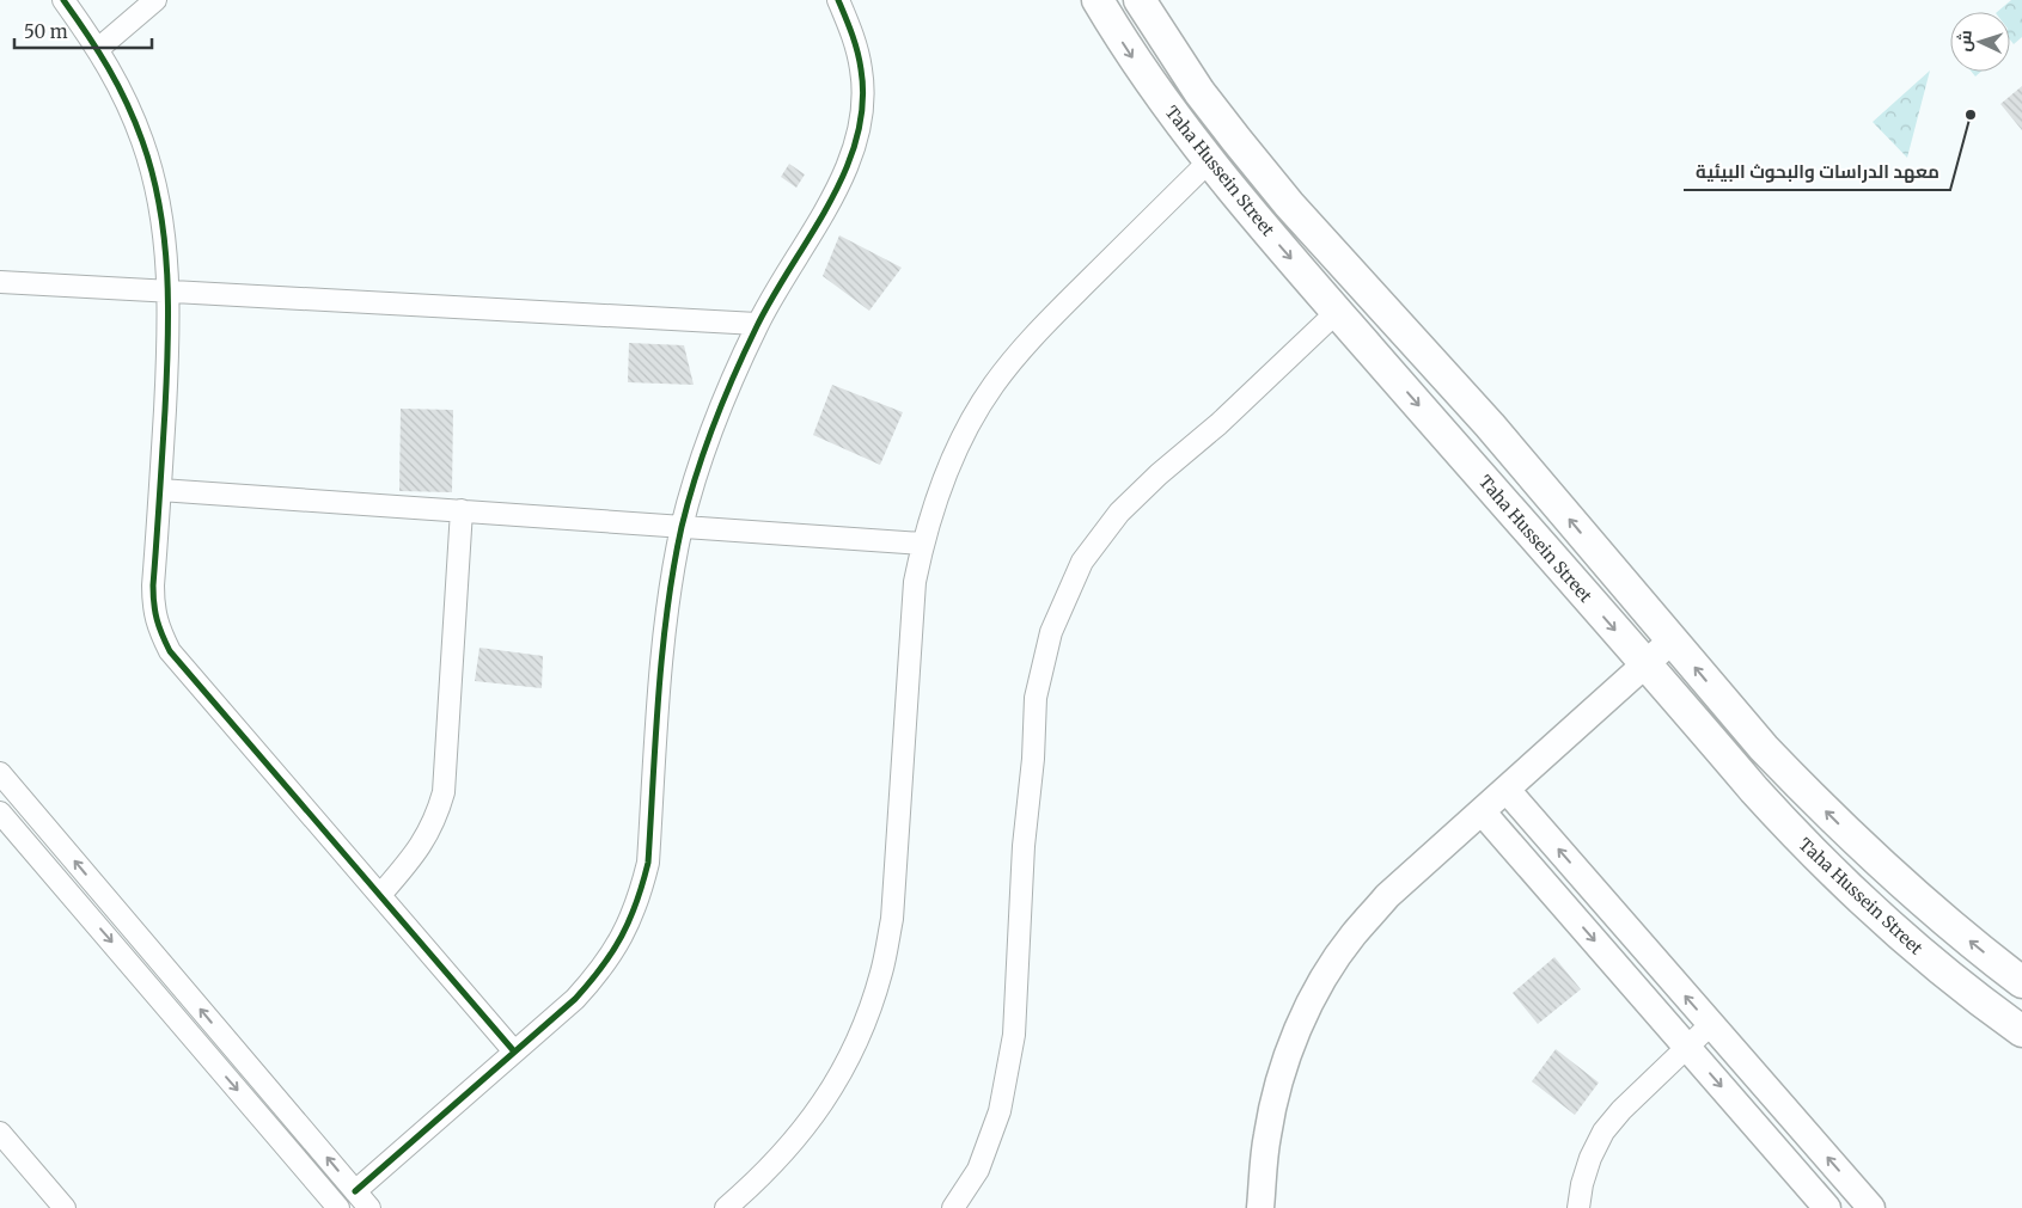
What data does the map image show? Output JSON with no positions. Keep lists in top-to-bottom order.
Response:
{
  "streets": {
    "main road": ["Taha Hussein Street"]
  },
  "places": ["معهد الدراسات والبحوث البيئية"],
  "scale_bar": "50 m",
  "north": "left"
}
